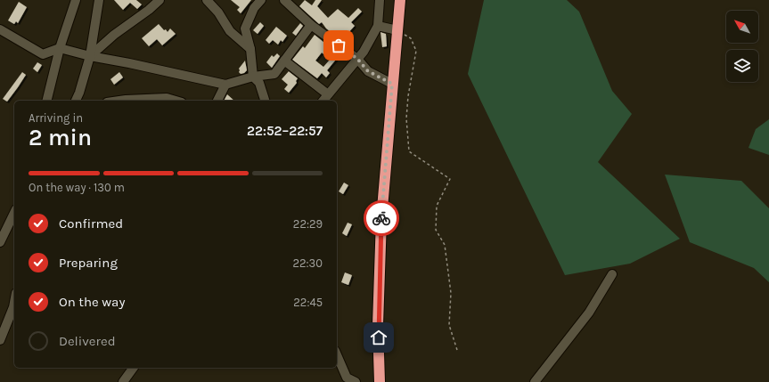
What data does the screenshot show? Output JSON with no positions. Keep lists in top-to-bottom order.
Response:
{
  "north": "top left",
  "page": {
    "heading": ["2 min", "Arriving in", "22:52–22:57"],
    "bar": "On the way · 130 m",
    "list": [
      ["Confirmed", "22:29"],
      ["Preparing", "22:30"],
      ["On the way", "22:45"],
      "Delivered"
    ]
  }
}
